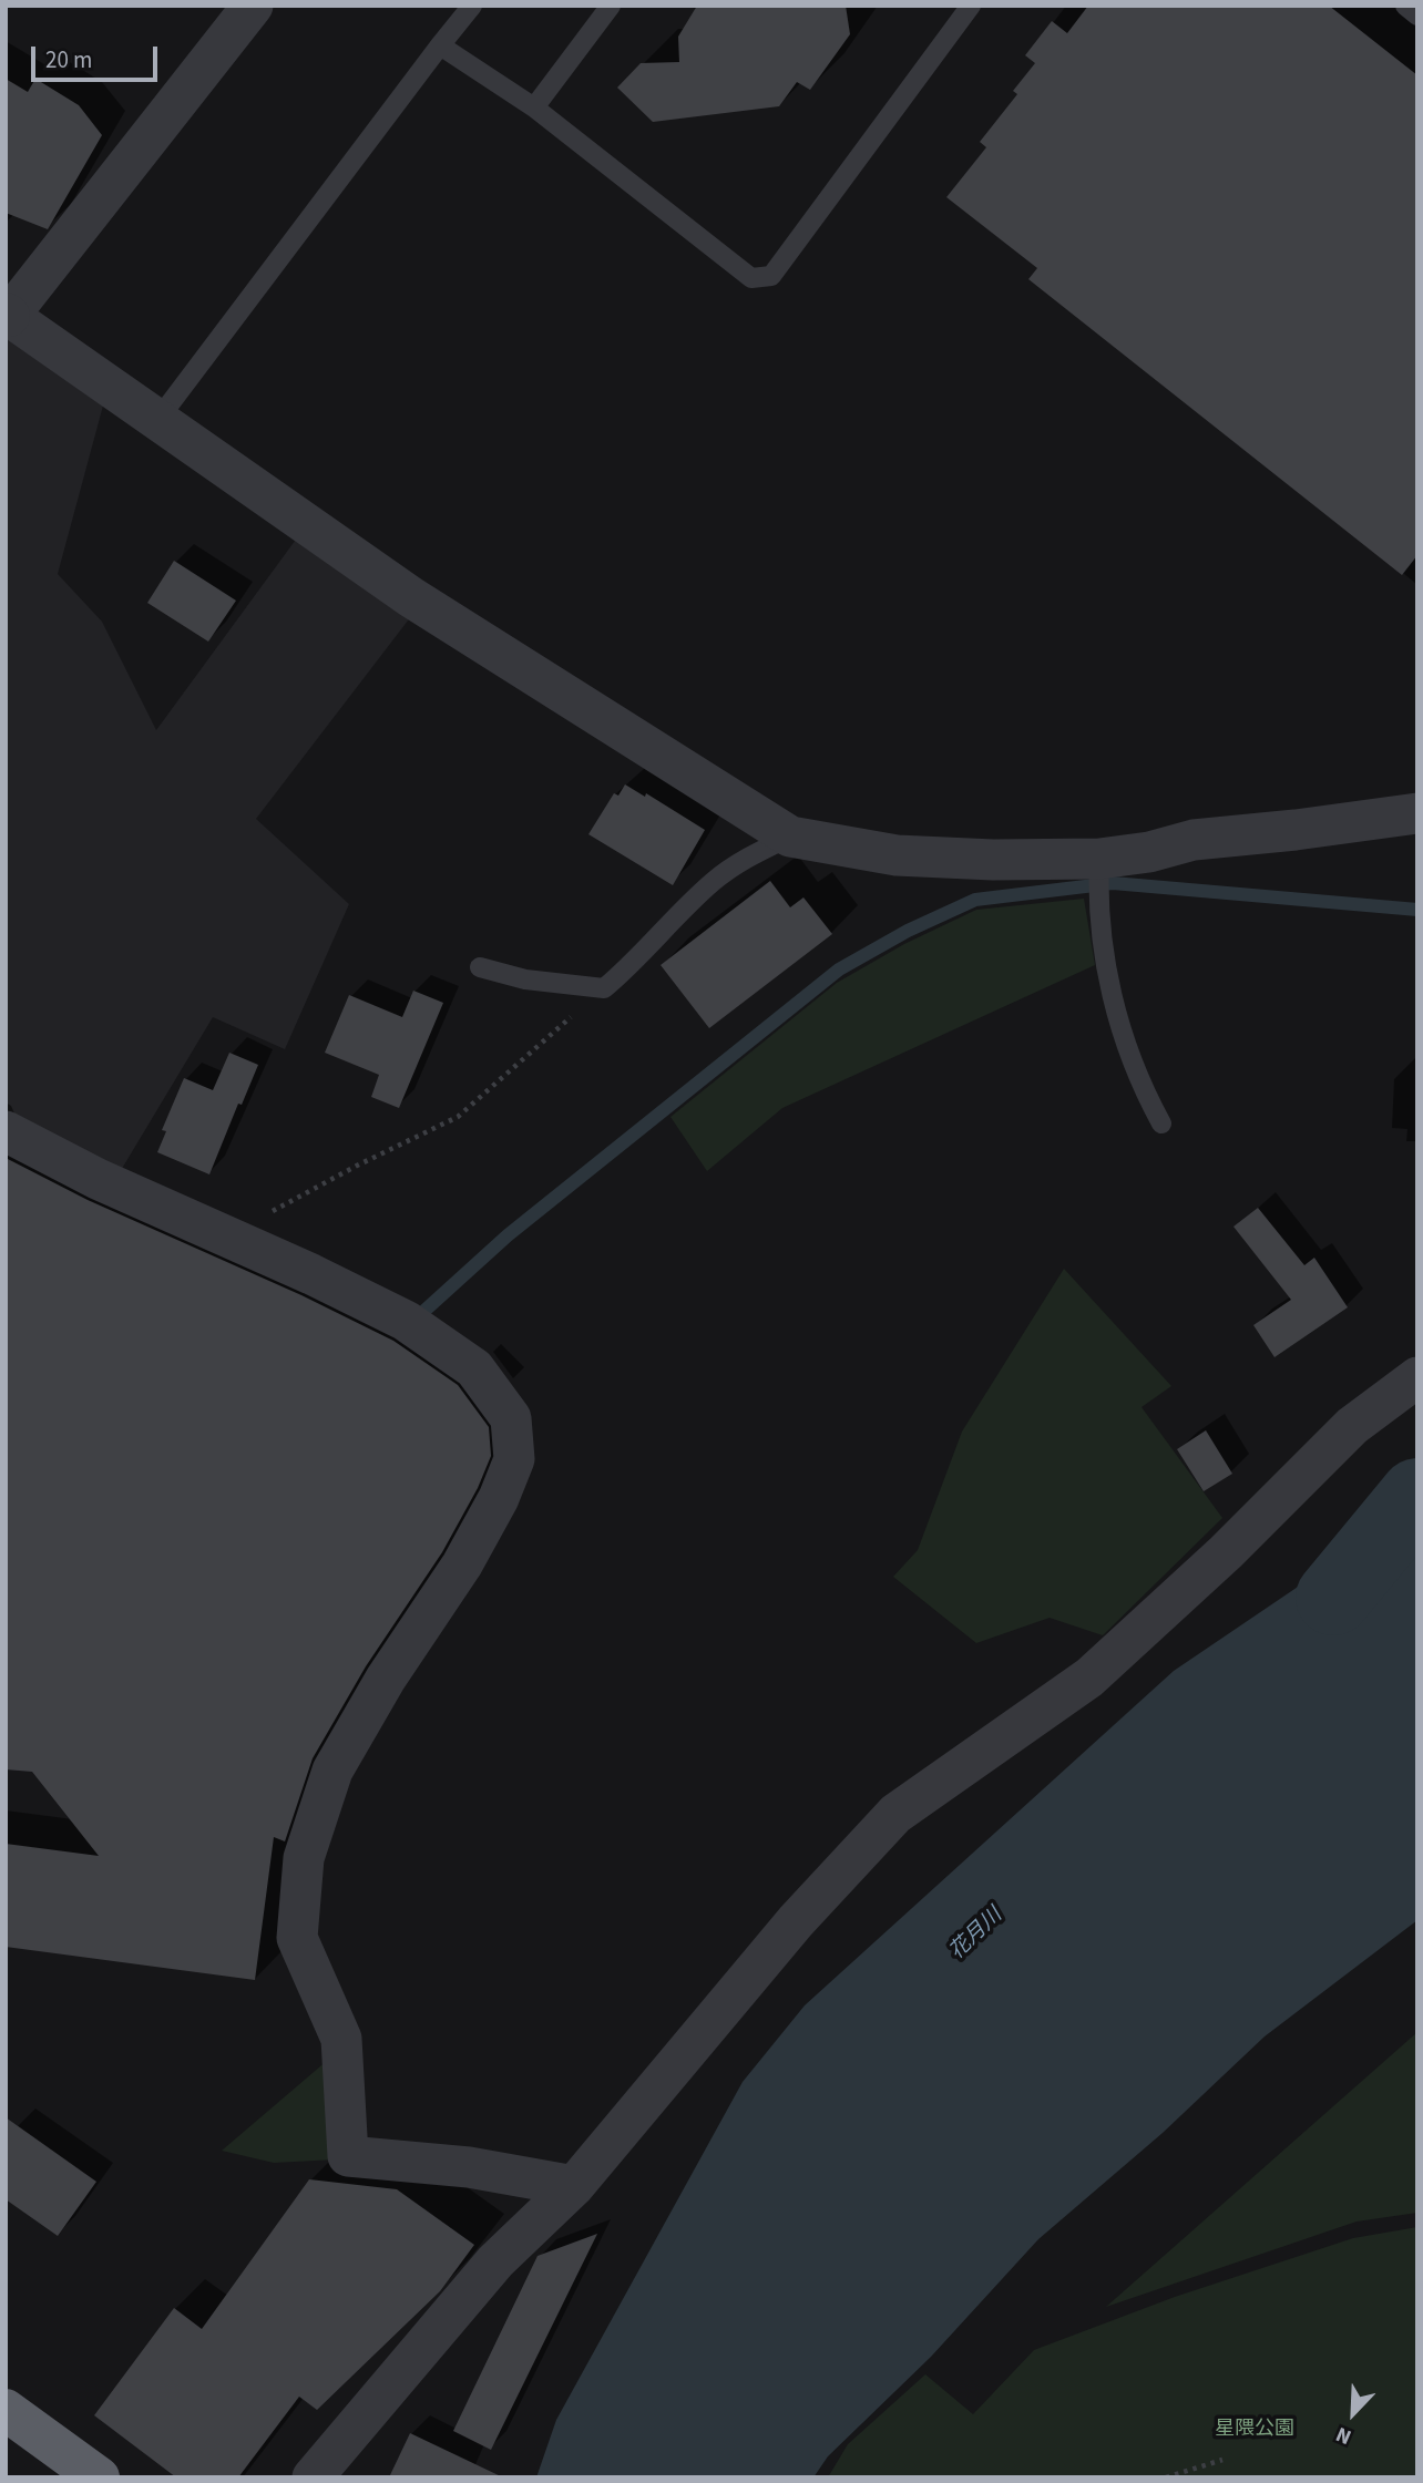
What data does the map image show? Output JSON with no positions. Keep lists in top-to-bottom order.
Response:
{
  "water": ["花月川"],
  "parks": ["星隈公園"],
  "scale_bar": "20 m",
  "north": "bottom left"
}
